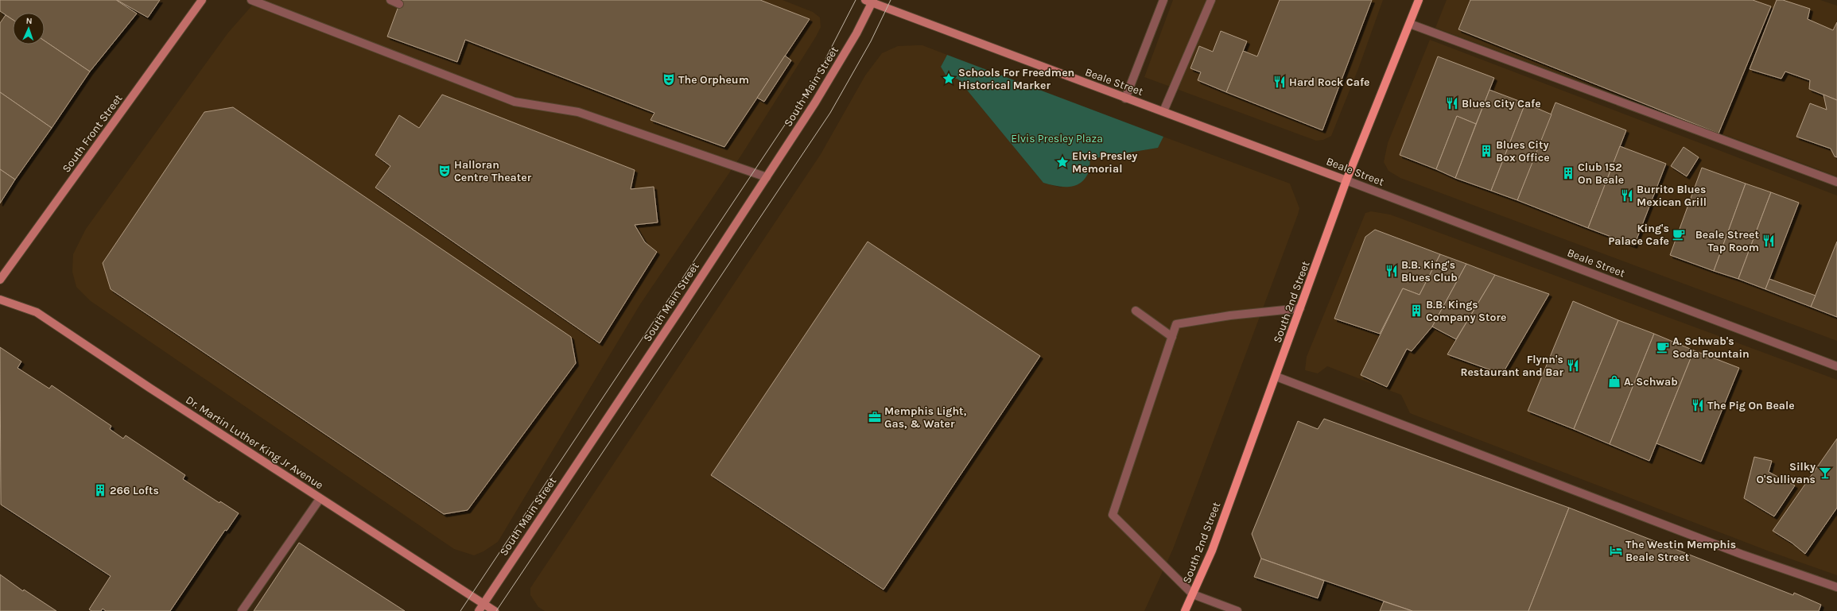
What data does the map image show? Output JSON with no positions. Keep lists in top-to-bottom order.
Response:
{
  "streets": {
    "main road": ["South 2nd Street"],
    "street": [
      "Beale Street",
      "South Main Street",
      "South Front Street",
      "Dr. Martin Luther King Jr Avenue"
    ]
  },
  "crossings": [
    ["Beale Street", "South Main Street"],
    ["Beale Street", "South 2nd Street"],
    ["South Main Street", "Dr. Martin Luther King Jr Avenue"]
  ],
  "parks": ["Elvis Presley Plaza"],
  "places": {
    "place": ["Schools For Freedmen Historical Marker", "Elvis Presley Memorial"],
    "theatre": ["The Orpheum", "Halloran Centre Theater"],
    "restaurant": [
      "Hard Rock Cafe",
      "Blues City Cafe",
      "Burrito Blues Mexican Grill",
      "Beale Street Tap Room",
      "B.B. King's Blues Club",
      "Flynn's Restaurant and Bar",
      "The Pig On Beale"
    ],
    "building": [
      "Blues City Box Office",
      "Club 152 On Beale",
      "B.B. Kings Company Store",
      "266 Lofts"
    ],
    "cafe": ["King's Palace Cafe", "A. Schwab's Soda Fountain"],
    "shop": ["A. Schwab"],
    "office": ["Memphis Light, Gas, & Water"],
    "bar": ["Silky O'Sullivans"],
    "hotel": ["The Westin Memphis Beale Street"]
  },
  "north": "top"
}
